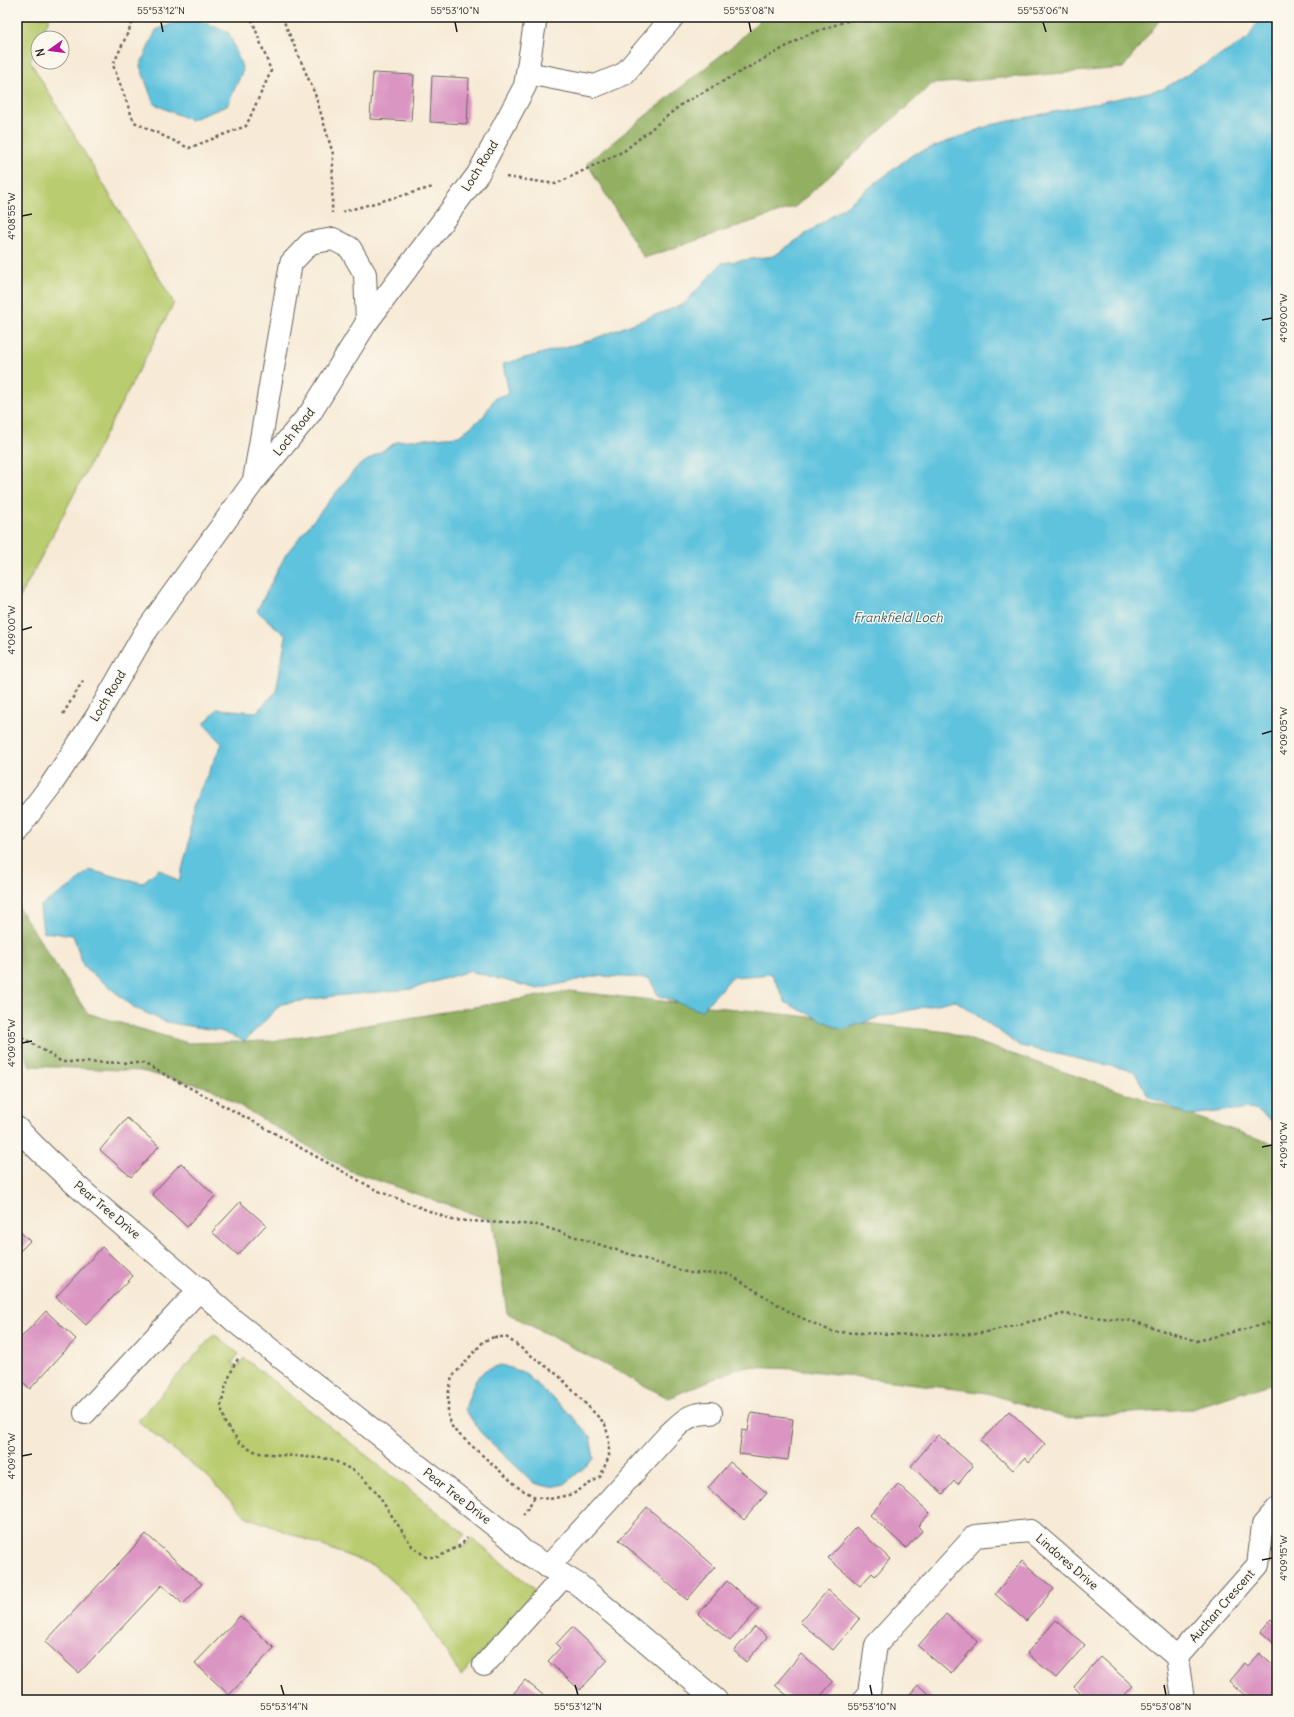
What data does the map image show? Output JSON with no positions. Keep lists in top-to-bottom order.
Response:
{
  "streets": {
    "street": [
      "Loch Road",
      "Pear Tree Drive",
      "Lindores Drive",
      "Auchan Crescent"
    ]
  },
  "crossings": [
    ["Lindores Drive", "Auchan Crescent"]
  ],
  "water": ["Frankfield Loch"],
  "north": "left",
  "coordinates": [
    "55°53'12\"N",
    "55°53'10\"N",
    "55°53'08\"N",
    "55°53'06\"N",
    "4°08'55\"W",
    "4°09'00\"W",
    "4°09'05\"W",
    "4°09'10\"W",
    "4°09'15\"W",
    "55°53'14\"N"
  ]
}
